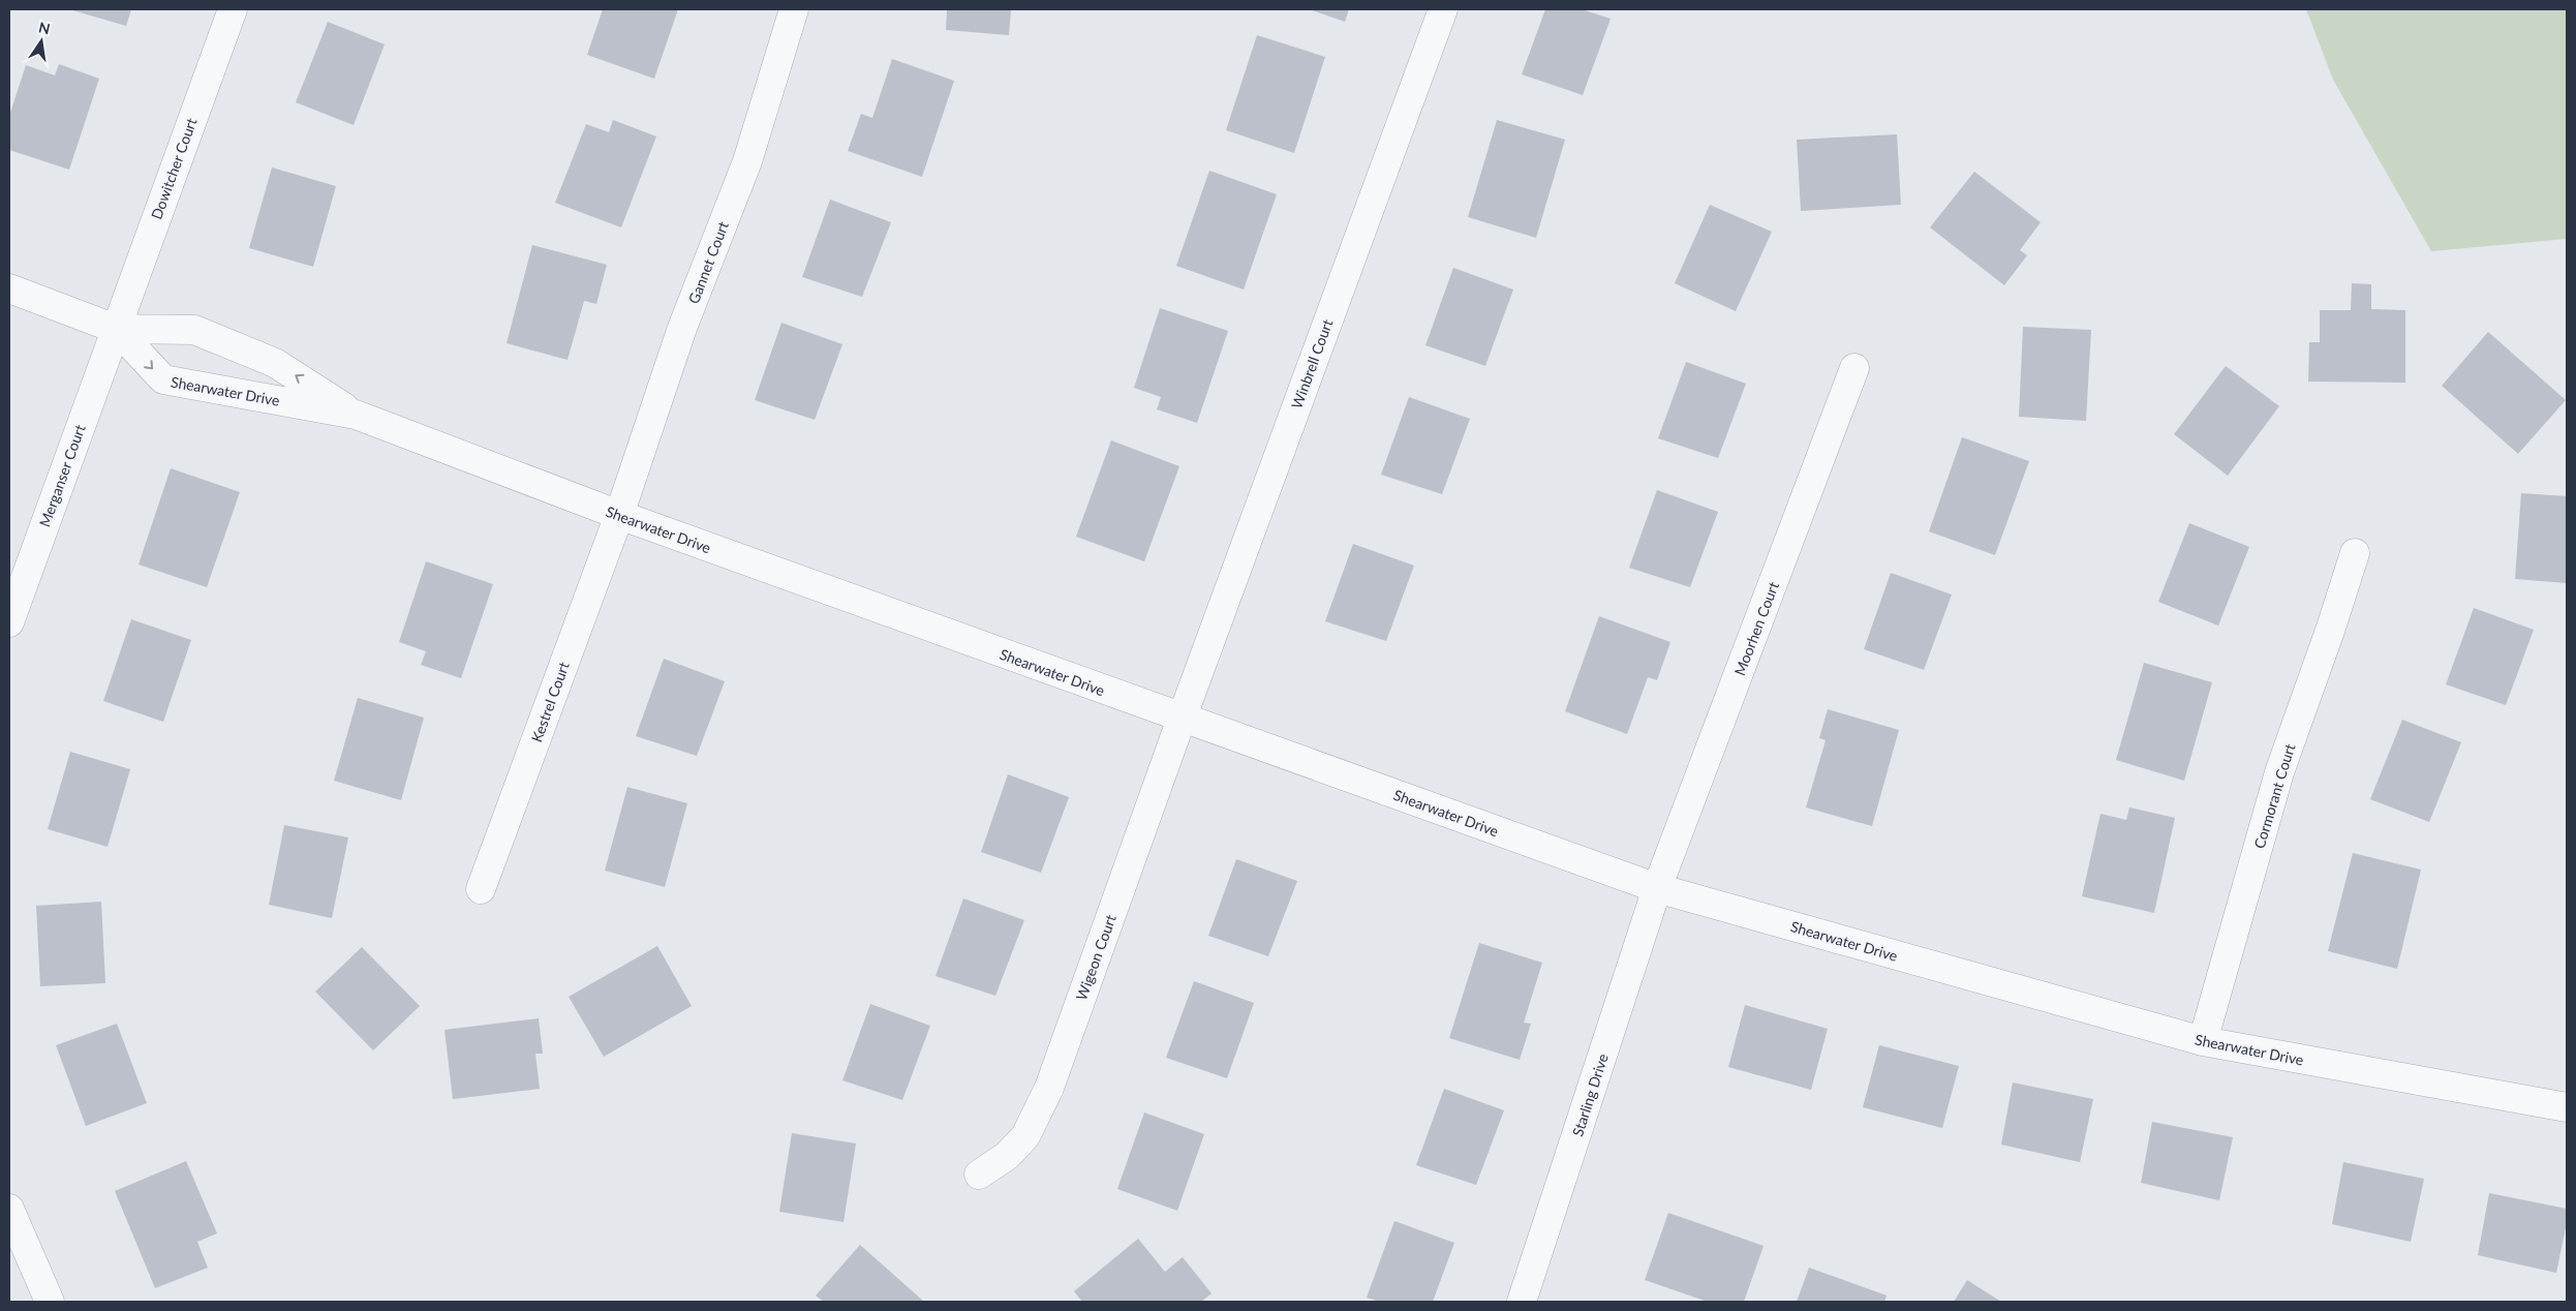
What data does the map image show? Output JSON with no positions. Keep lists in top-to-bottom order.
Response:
{
  "streets": {
    "street": [
      "Dowitcher Court",
      "Gannet Court",
      "Winbrell Court",
      "Shearwater Drive",
      "Merganser Court",
      "Moorhen Court",
      "Kestrel Court",
      "Cormorant Court",
      "Wigeon Court",
      "Starling Drive"
    ]
  },
  "crossings": [
    ["Dowitcher Court", "Shearwater Drive"],
    ["Dowitcher Court", "Merganser Court"],
    ["Gannet Court", "Shearwater Drive"],
    ["Gannet Court", "Kestrel Court"],
    ["Winbrell Court", "Shearwater Drive"],
    ["Winbrell Court", "Wigeon Court"],
    ["Shearwater Drive", "Merganser Court"],
    ["Shearwater Drive", "Moorhen Court"],
    ["Shearwater Drive", "Kestrel Court"],
    ["Shearwater Drive", "Cormorant Court"],
    ["Shearwater Drive", "Wigeon Court"],
    ["Shearwater Drive", "Starling Drive"],
    ["Moorhen Court", "Starling Drive"]
  ],
  "north": "top"
}
